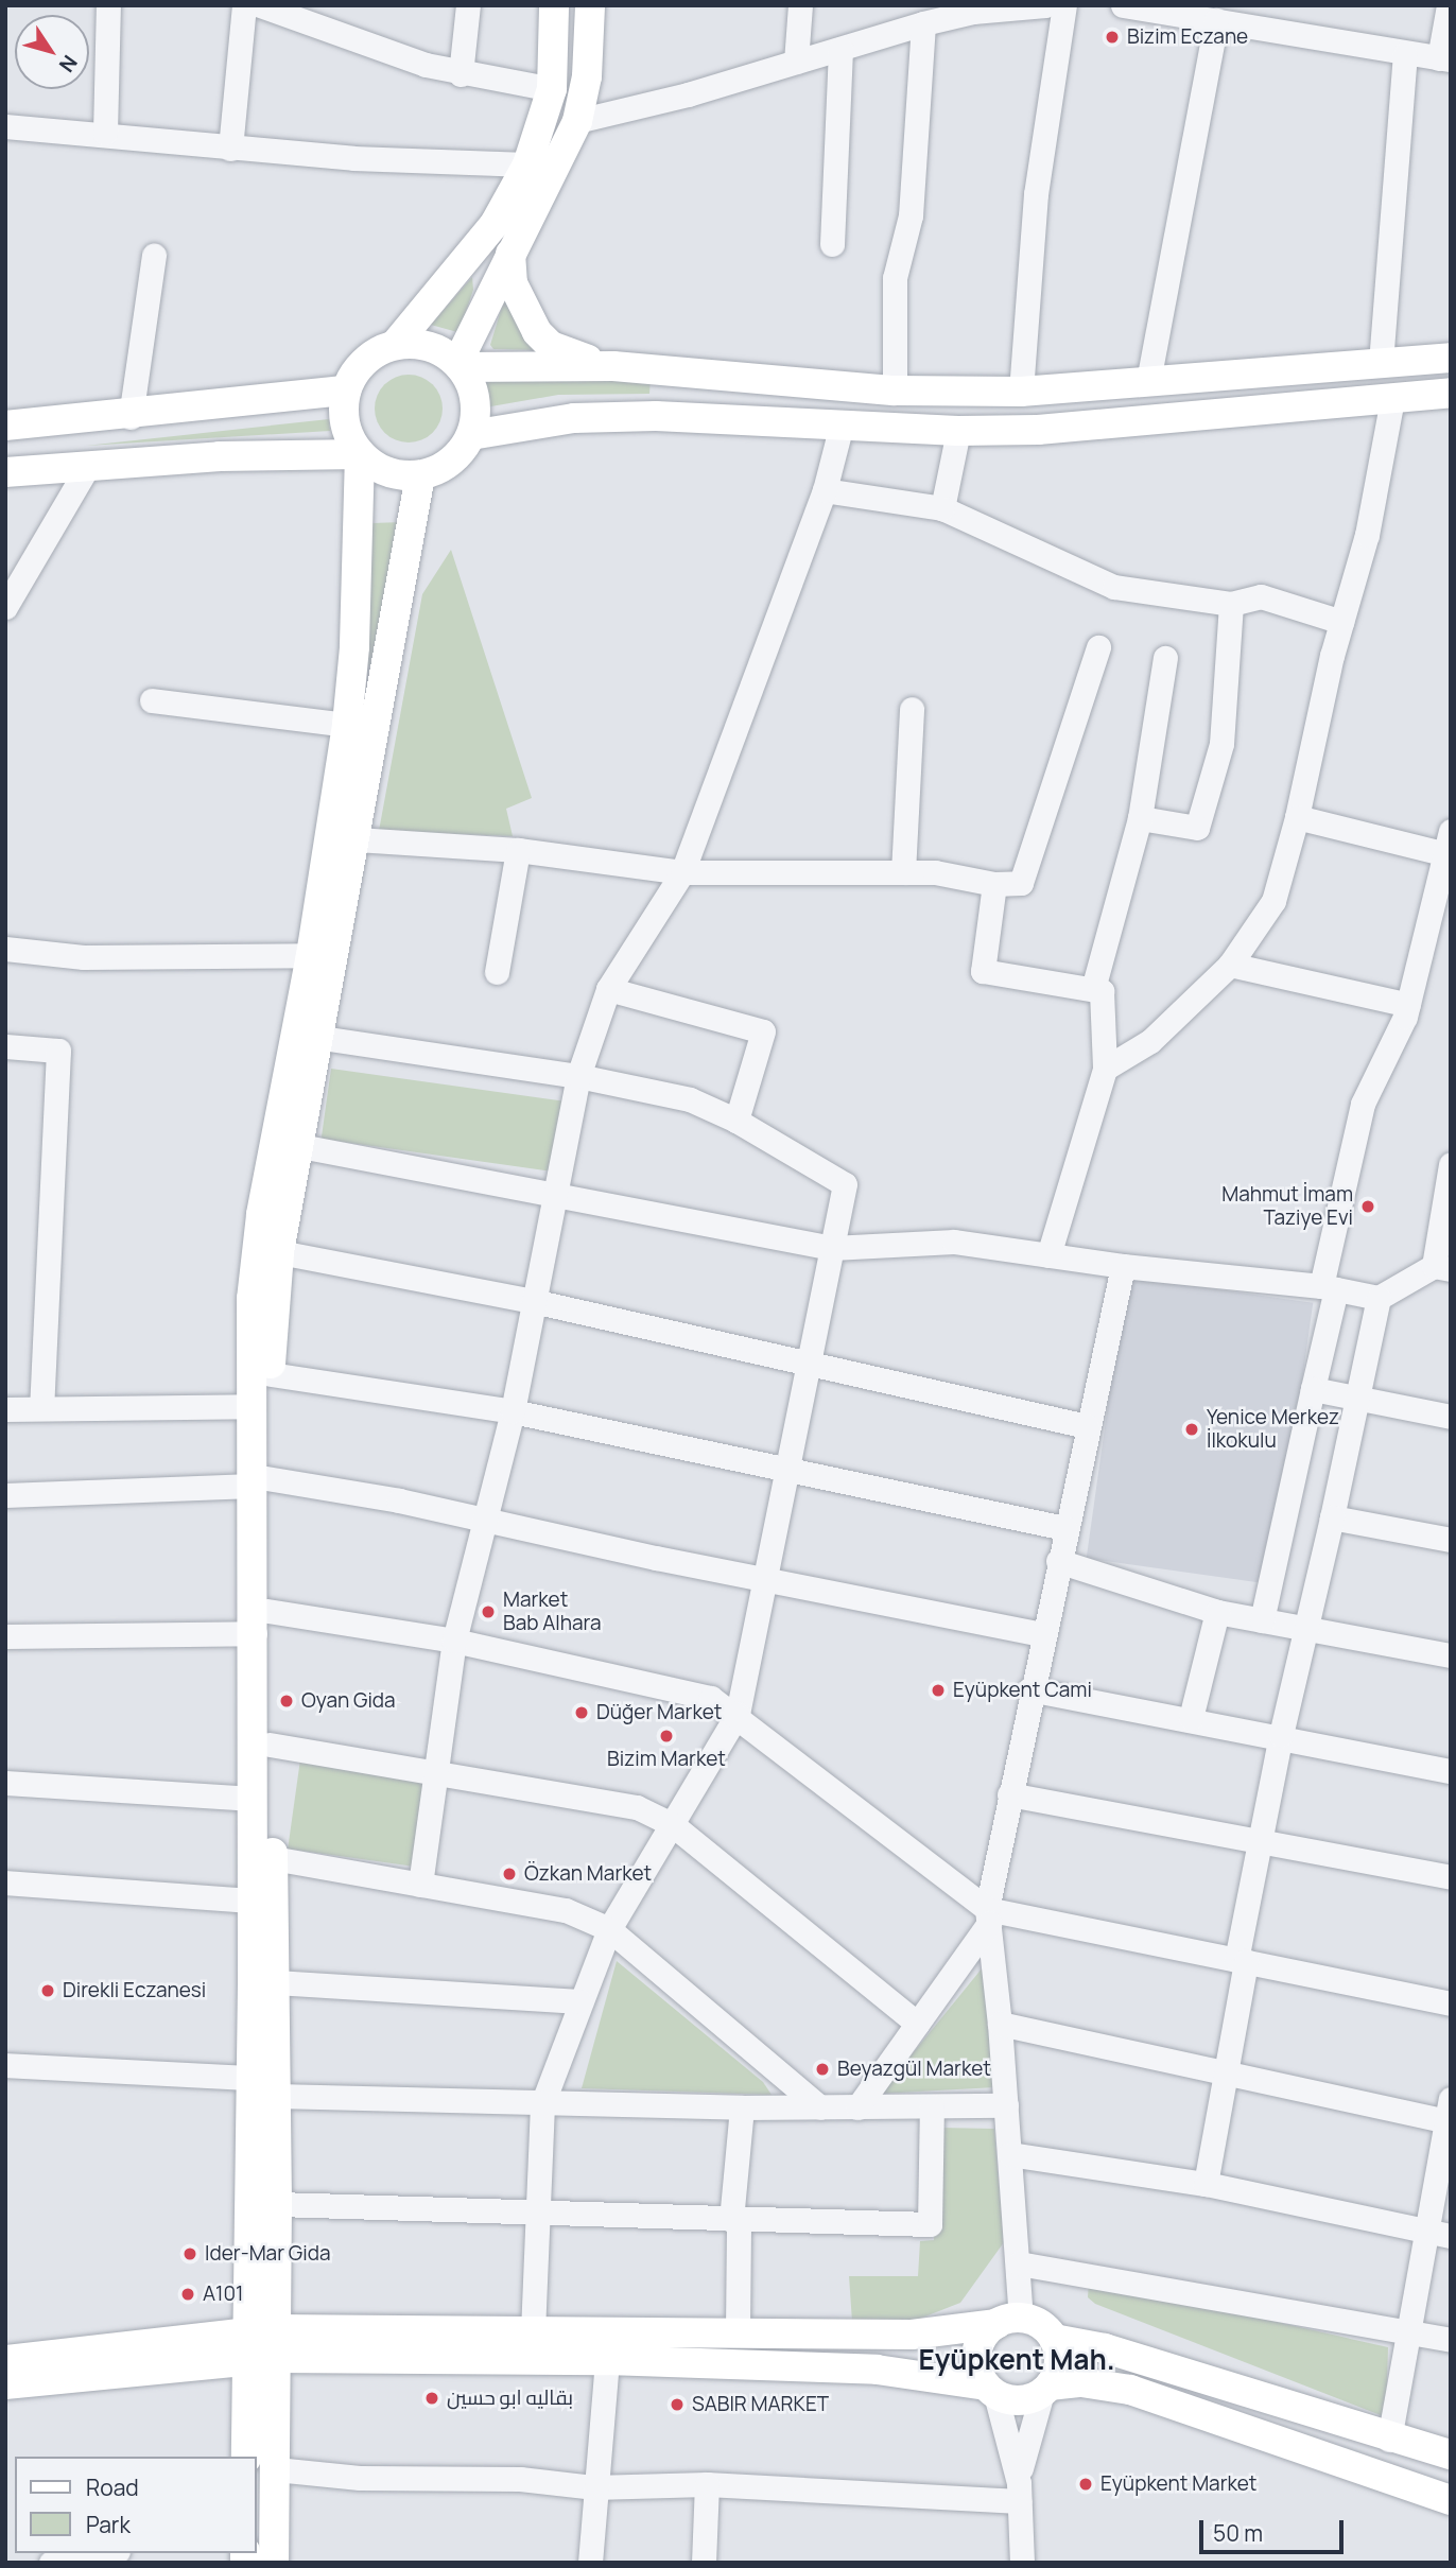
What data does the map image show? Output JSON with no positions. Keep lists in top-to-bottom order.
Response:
{
  "districts": ["Eyüpkent Mah."],
  "places": [
    "Bizim Eczane",
    "Mahmut İmam Taziye Evi",
    "Yenice Merkez İlkokulu",
    "Market Bab Alhara",
    "Eyüpkent Cami",
    "Oyan Gida",
    "Düğer Market",
    "Bizim Market",
    "Özkan Market",
    "Direkli Eczanesi",
    "Beyazgül Market",
    "Ider-Mar Gida",
    "A101",
    "بقاليه ابو حسين",
    "SABIR MARKET",
    "Eyüpkent Market"
  ],
  "legend": ["Road", "Park"],
  "scale_bar": "50 m",
  "north": "bottom right"
}
